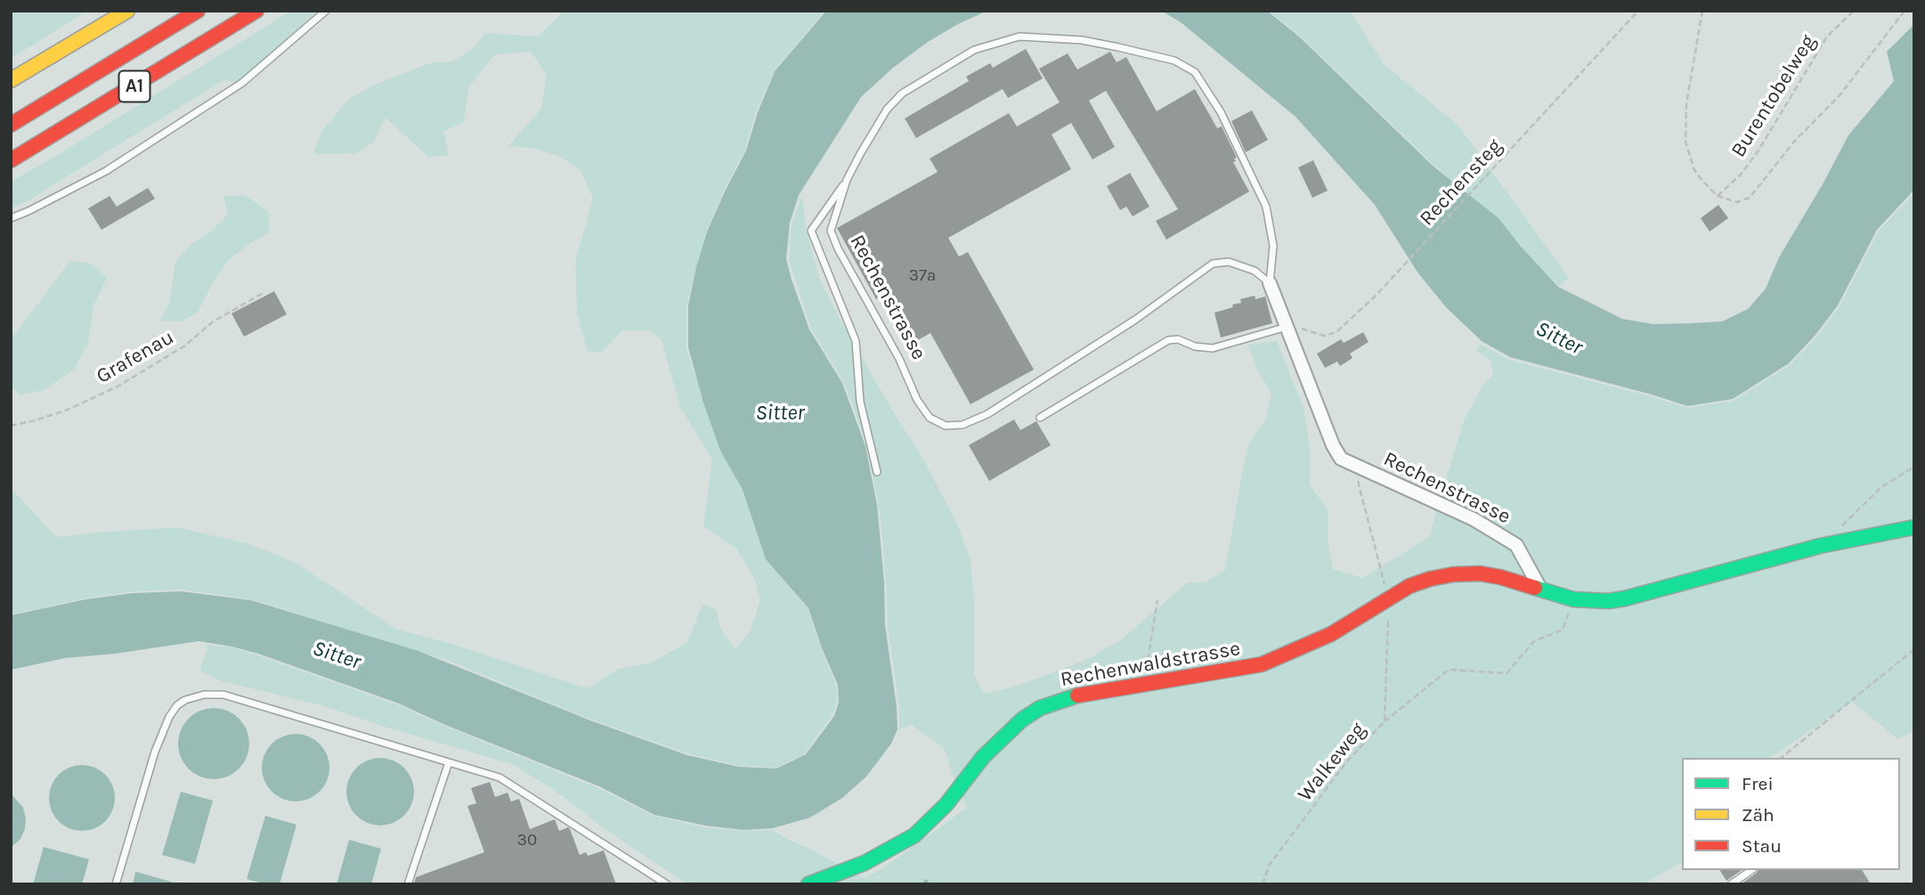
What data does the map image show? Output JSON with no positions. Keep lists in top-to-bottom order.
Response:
{
  "streets": {
    "main road": ["A1", "Rechenwaldstrasse"],
    "street": ["Rechenstrasse"],
    "path": [
      "Burentobelweg",
      "Rechensteg",
      "Grafenau",
      "Walkeweg"
    ]
  },
  "crossings": [
    ["Rechensteg", "Rechenstrasse"],
    ["Rechenstrasse", "Rechenwaldstrasse"]
  ],
  "water": ["Sitter"],
  "house_numbers": ["37a", "30"],
  "legend": ["Frei", "Zäh", "Stau"]
}
